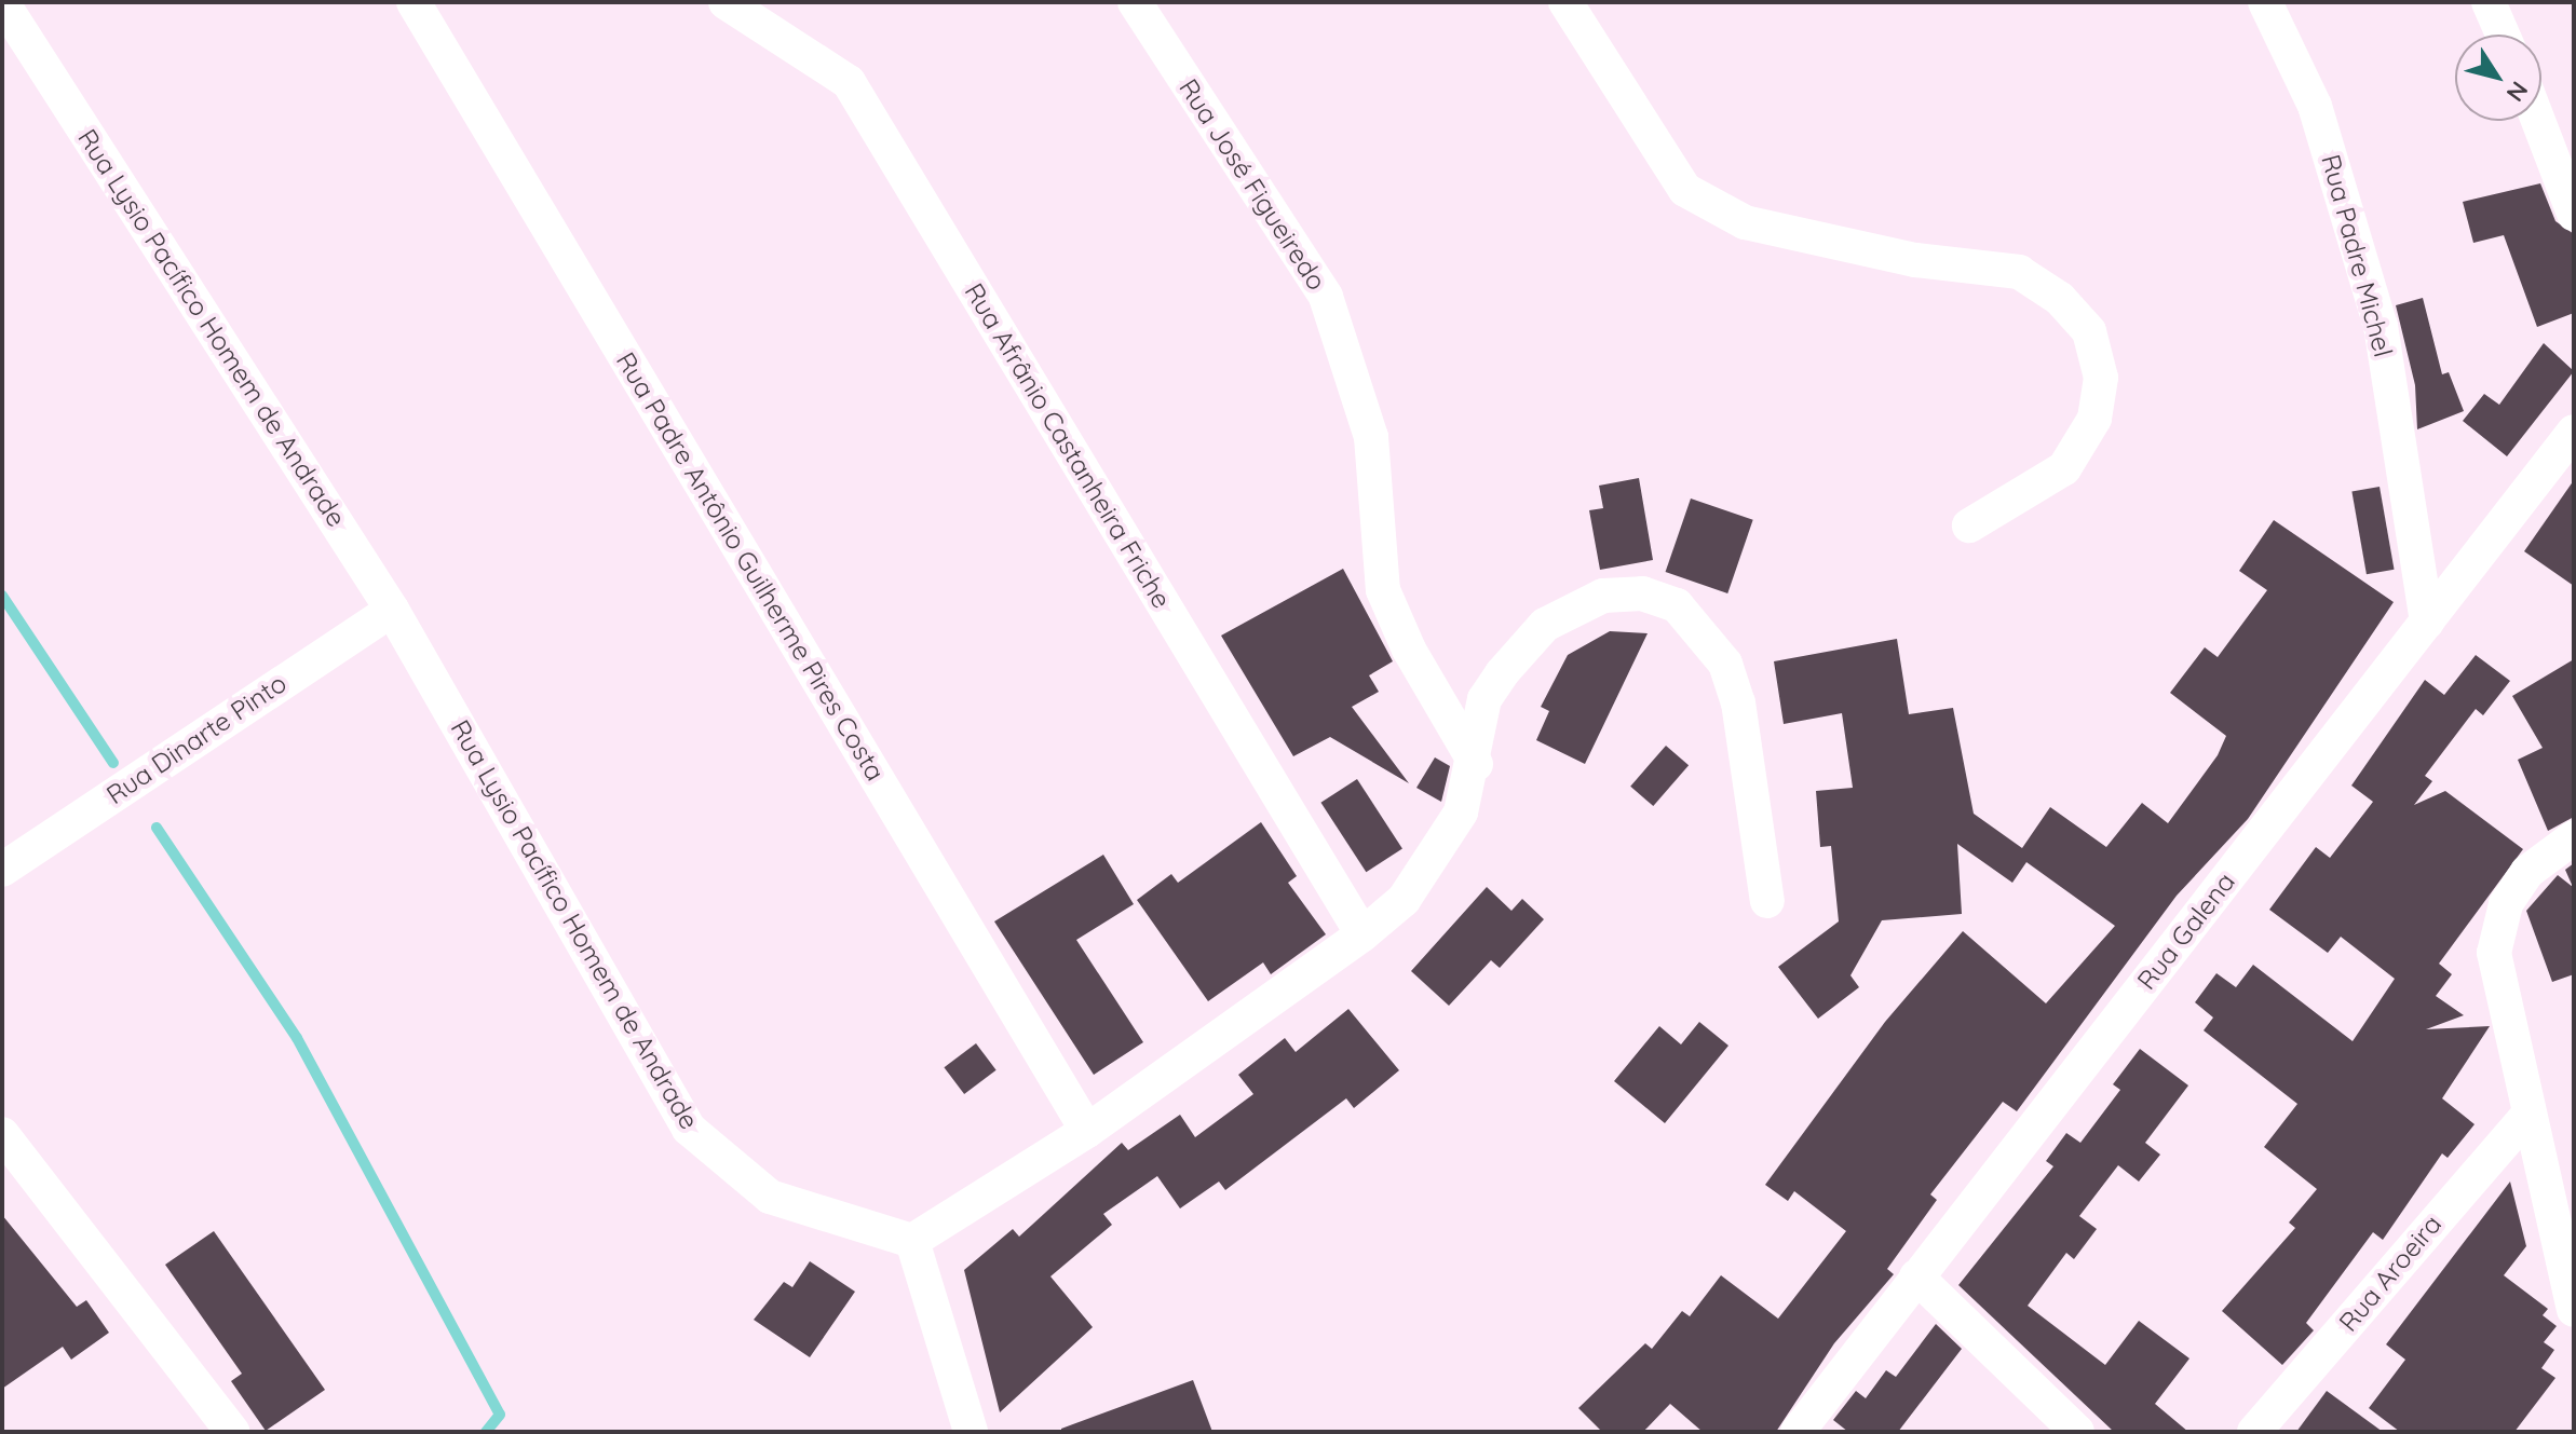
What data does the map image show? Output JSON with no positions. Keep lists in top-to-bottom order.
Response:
{
  "streets": {
    "street": [
      "Rua José Figueiredo",
      "Rua Padre Michel",
      "Rua Lysio Pacífico Homem de Andrade",
      "Rua Afrânio Castanheira Friche",
      "Rua Padre Antônio Guilherme Pires Costa",
      "Rua Dinarte Pinto",
      "Rua Galena",
      "Rua Aroeira"
    ]
  },
  "crossings": [
    ["Rua Padre Michel", "Rua Galena"],
    ["Rua Lysio Pacífico Homem de Andrade", "Rua Dinarte Pinto"]
  ],
  "north": "bottom right"
}
